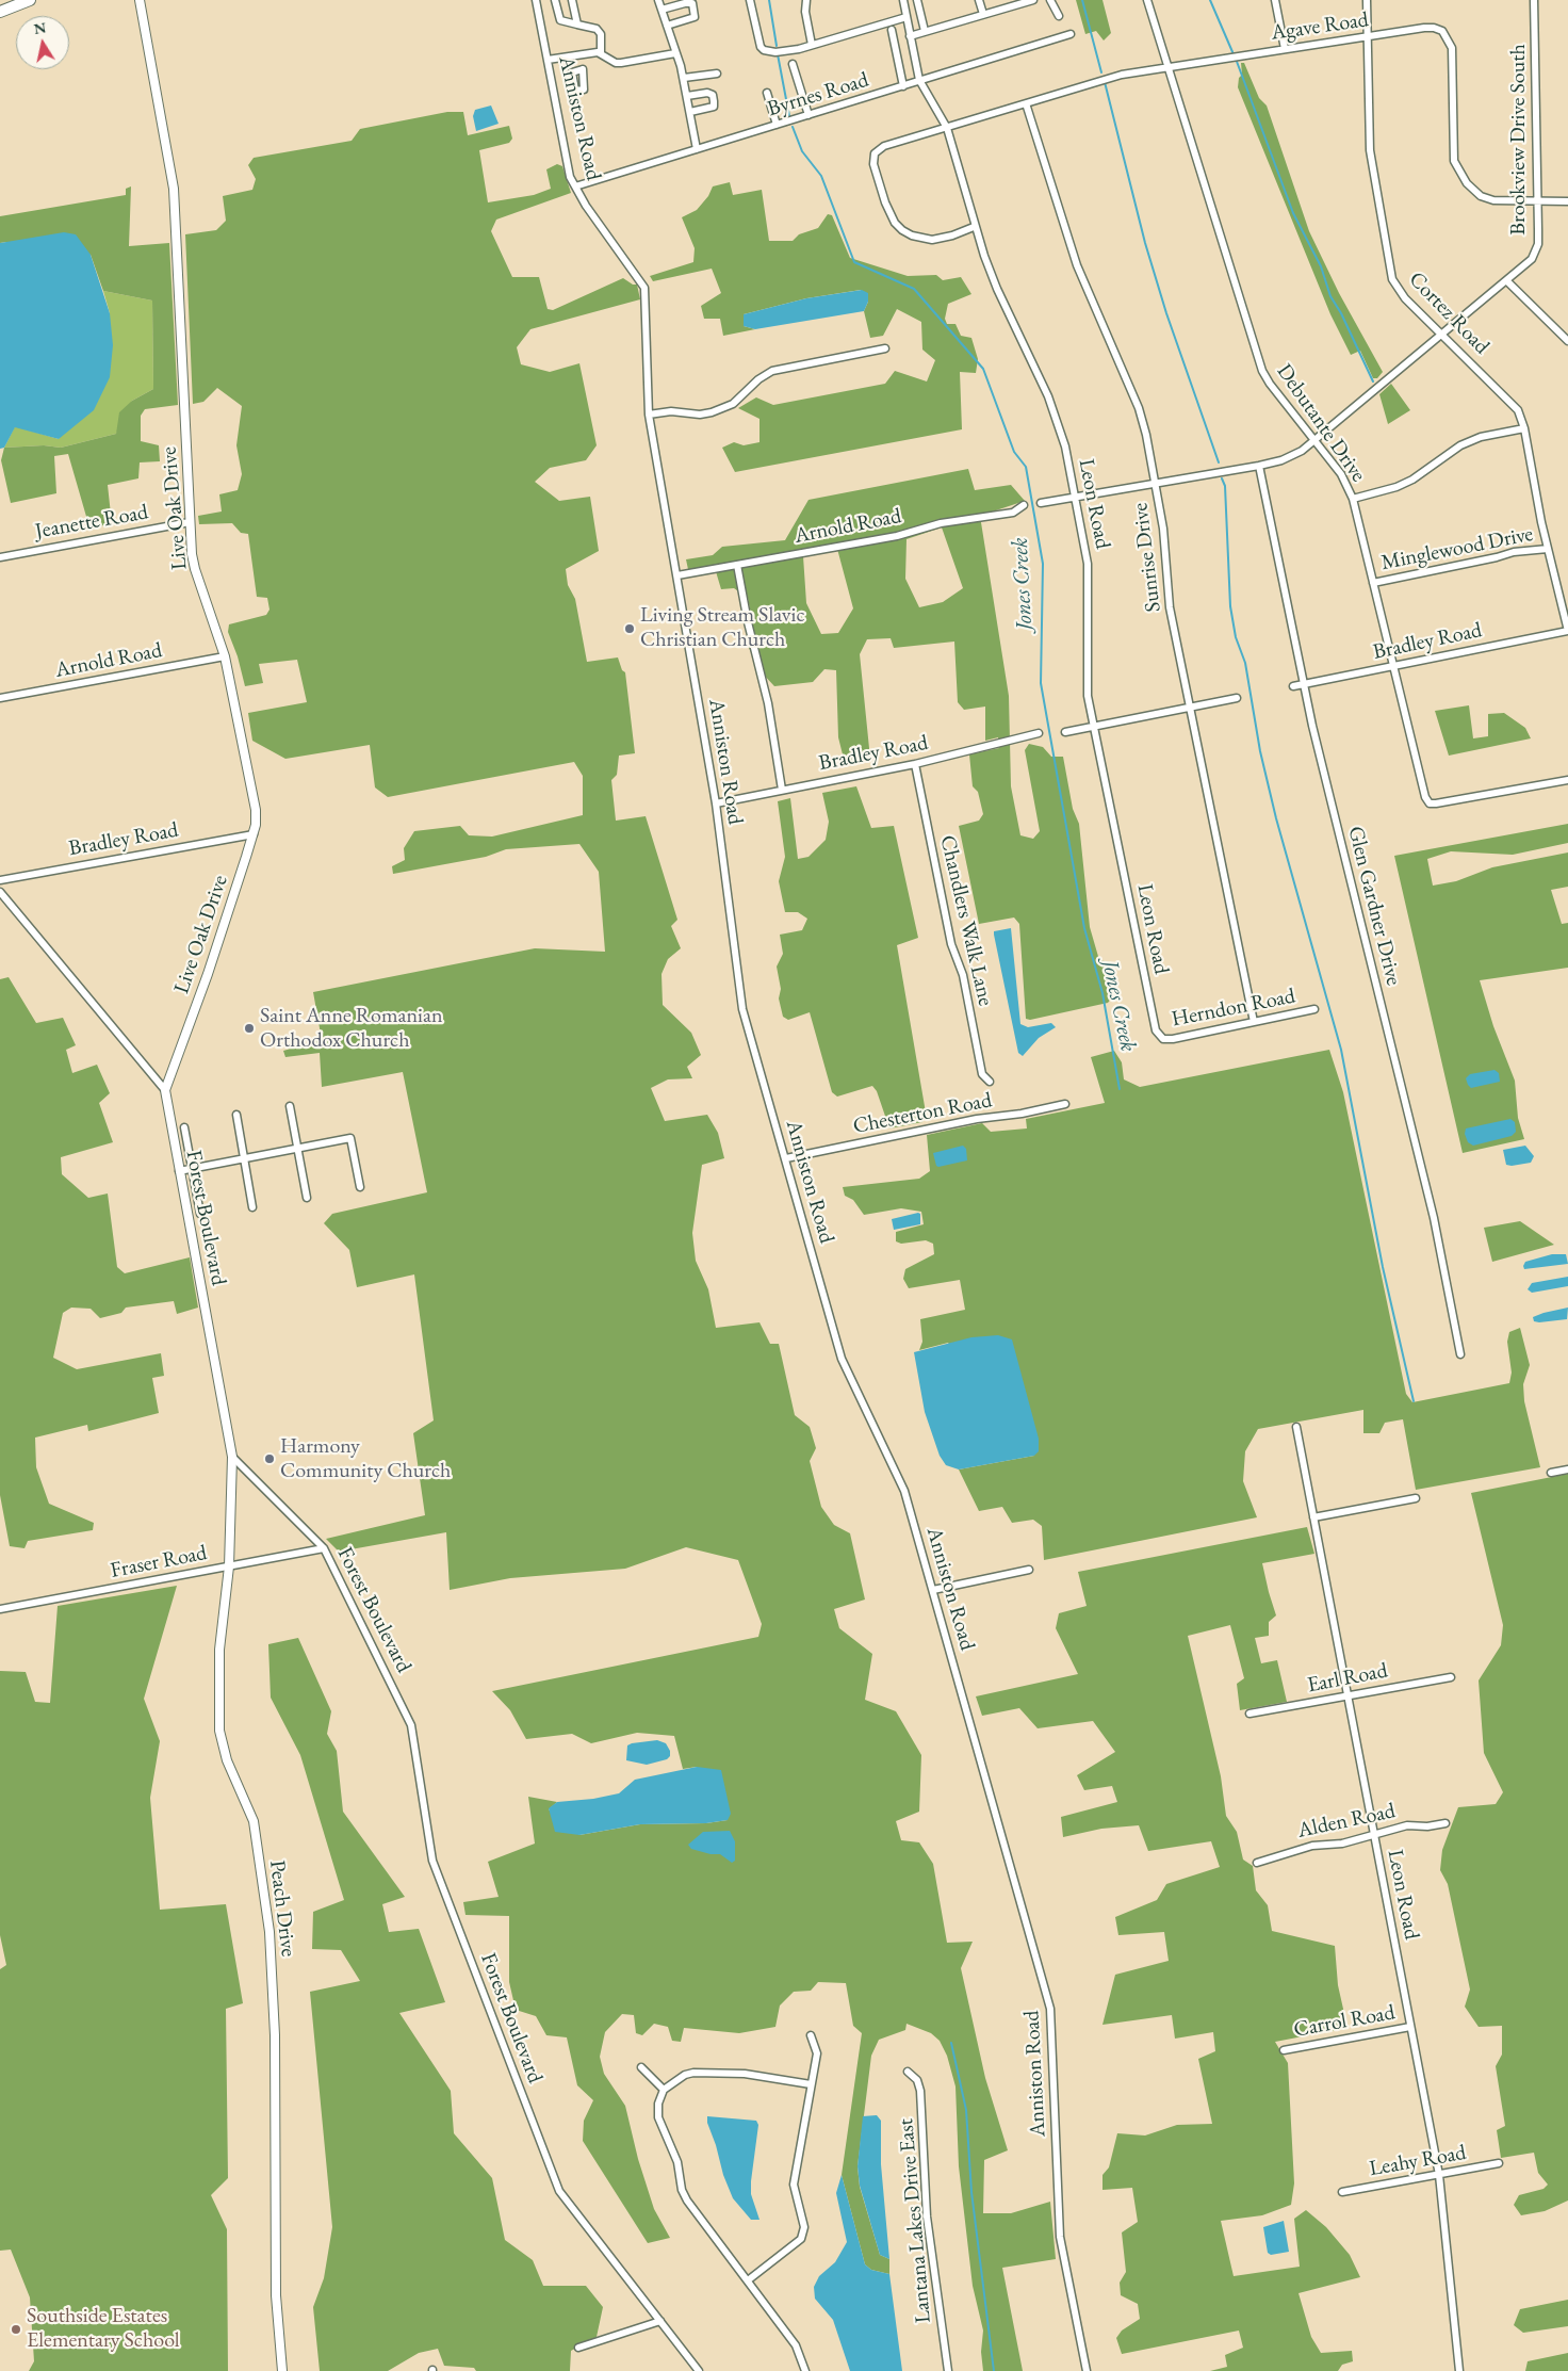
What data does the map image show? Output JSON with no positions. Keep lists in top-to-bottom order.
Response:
{
  "streets": {
    "main road": ["Live Oak Drive", "Forest Boulevard", "Peach Drive"],
    "street": [
      "Agave Road",
      "Byrnes Road",
      "Anniston Road",
      "Brookview Drive South",
      "Cortez Road",
      "Debutante Drive",
      "Leon Road",
      "Jeanette Road",
      "Arnold Road",
      "Minglewood Drive",
      "Sunrise Drive",
      "Bradley Road",
      "Glen Gardner Drive",
      "Chandlers Walk Lane",
      "Herndon Road",
      "Chesterton Road",
      "Fraser Road",
      "Earl Road",
      "Alden Road",
      "Carrol Road",
      "Leahy Road",
      "Lantana Lakes Drive East"
    ]
  },
  "crossings": [
    ["Agave Road", "Brookview Drive South"],
    ["Agave Road", "Cortez Road"],
    ["Agave Road", "Debutante Drive"],
    ["Agave Road", "Leon Road"],
    ["Agave Road", "Sunrise Drive"],
    ["Byrnes Road", "Anniston Road"],
    ["Byrnes Road", "Leon Road"],
    ["Anniston Road", "Arnold Road"],
    ["Anniston Road", "Bradley Road"],
    ["Anniston Road", "Chesterton Road"],
    ["Brookview Drive South", "Cortez Road"],
    ["Brookview Drive South", "Debutante Drive"],
    ["Brookview Drive South", "Leon Road"],
    ["Brookview Drive South", "Sunrise Drive"],
    ["Brookview Drive South", "Glen Gardner Drive"],
    ["Cortez Road", "Minglewood Drive"],
    ["Cortez Road", "Bradley Road"],
    ["Debutante Drive", "Minglewood Drive"],
    ["Debutante Drive", "Bradley Road"],
    ["Leon Road", "Herndon Road"],
    ["Leon Road", "Earl Road"],
    ["Leon Road", "Alden Road"],
    ["Leon Road", "Carrol Road"],
    ["Leon Road", "Leahy Road"],
    ["Live Oak Drive", "Jeanette Road"],
    ["Live Oak Drive", "Arnold Road"],
    ["Live Oak Drive", "Bradley Road"],
    ["Live Oak Drive", "Forest Boulevard"],
    ["Sunrise Drive", "Herndon Road"],
    ["Bradley Road", "Glen Gardner Drive"],
    ["Bradley Road", "Chandlers Walk Lane"],
    ["Forest Boulevard", "Fraser Road"],
    ["Forest Boulevard", "Peach Drive"],
    ["Fraser Road", "Peach Drive"]
  ],
  "water": ["Jones Creek"],
  "places": [
    "Living Stream Slavic Christian Church",
    "Saint Anne Romanian Orthodox Church",
    "Harmony Community Church",
    "Southside Estates Elementary School"
  ],
  "north": "top"
}
